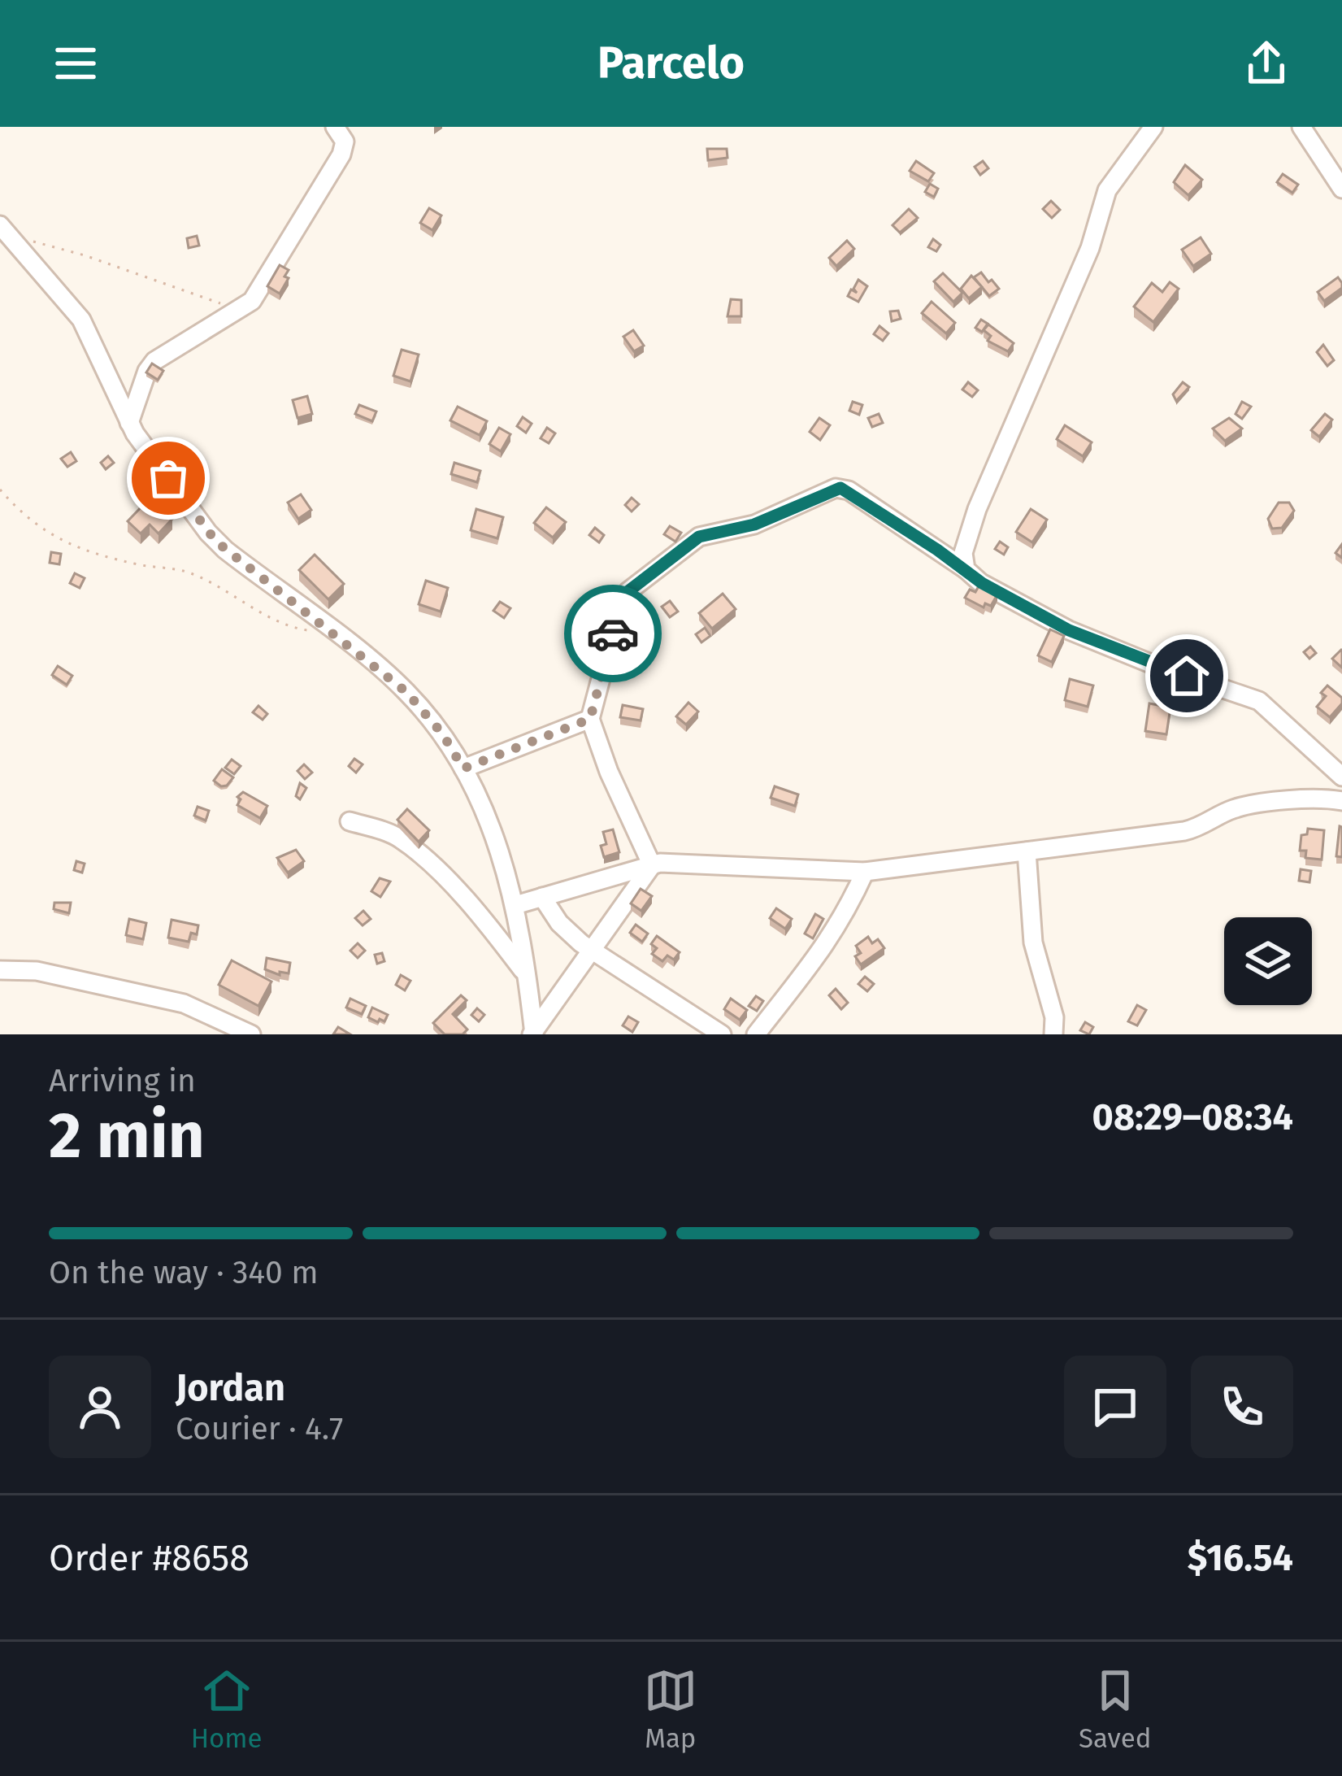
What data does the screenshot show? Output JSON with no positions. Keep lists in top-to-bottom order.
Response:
{
  "page": {
    "header": "Parcelo",
    "heading": ["2 min", "Arriving in", "08:29–08:34"],
    "panel": [
      "Jordan",
      "Courier · 4.7",
      "Order #8658",
      "$16.54"
    ],
    "bar": "On the way · 340 m",
    "tabs": ["Home", "Map", "Saved"]
  }
}
